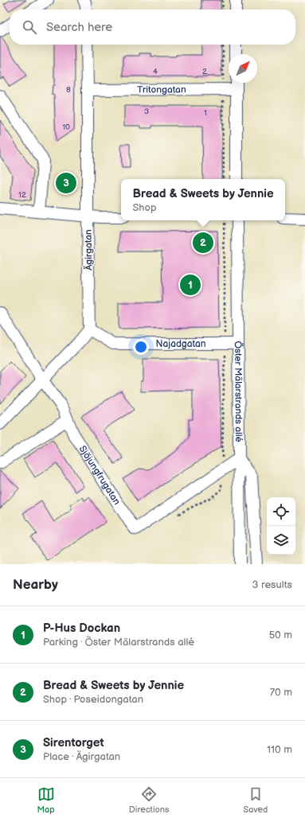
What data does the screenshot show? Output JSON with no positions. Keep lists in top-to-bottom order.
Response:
{
  "streets": {
    "street": [
      "Tritongatan",
      "Ägirgatan",
      "Najadgatan",
      "Öster Mälarstrands allé",
      "Sjöjungfrugatan"
    ]
  },
  "crossings": [
    ["Tritongatan", "Ägirgatan"],
    ["Ägirgatan", "Najadgatan"],
    ["Najadgatan", "Öster Mälarstrands allé"],
    ["Öster Mälarstrands allé", "Sjöjungfrugatan"]
  ],
  "house_numbers": [
    "4",
    "2",
    "8",
    "3",
    "1",
    "10",
    "12"
  ],
  "north": "top right",
  "page": {
    "search": "Search here",
    "pins": ["3", "2", "1"],
    "popup": ["Bread & Sweets by Jennie", "Shop"],
    "heading": ["Nearby", "3 results"],
    "list": [
      {
        "mark": "1",
        "name": "P-Hus Dockan",
        "note": "Parking · Öster Mälarstrands allé",
        "value": "50 m"
      },
      {
        "mark": "2",
        "name": "Bread & Sweets by Jennie",
        "note": "Shop · Poseidongatan",
        "value": "70 m"
      },
      {
        "mark": "3",
        "name": "Sirentorget",
        "note": "Place · Ägirgatan",
        "value": "110 m"
      }
    ],
    "nav": ["Map", "Directions", "Saved"]
  }
}
